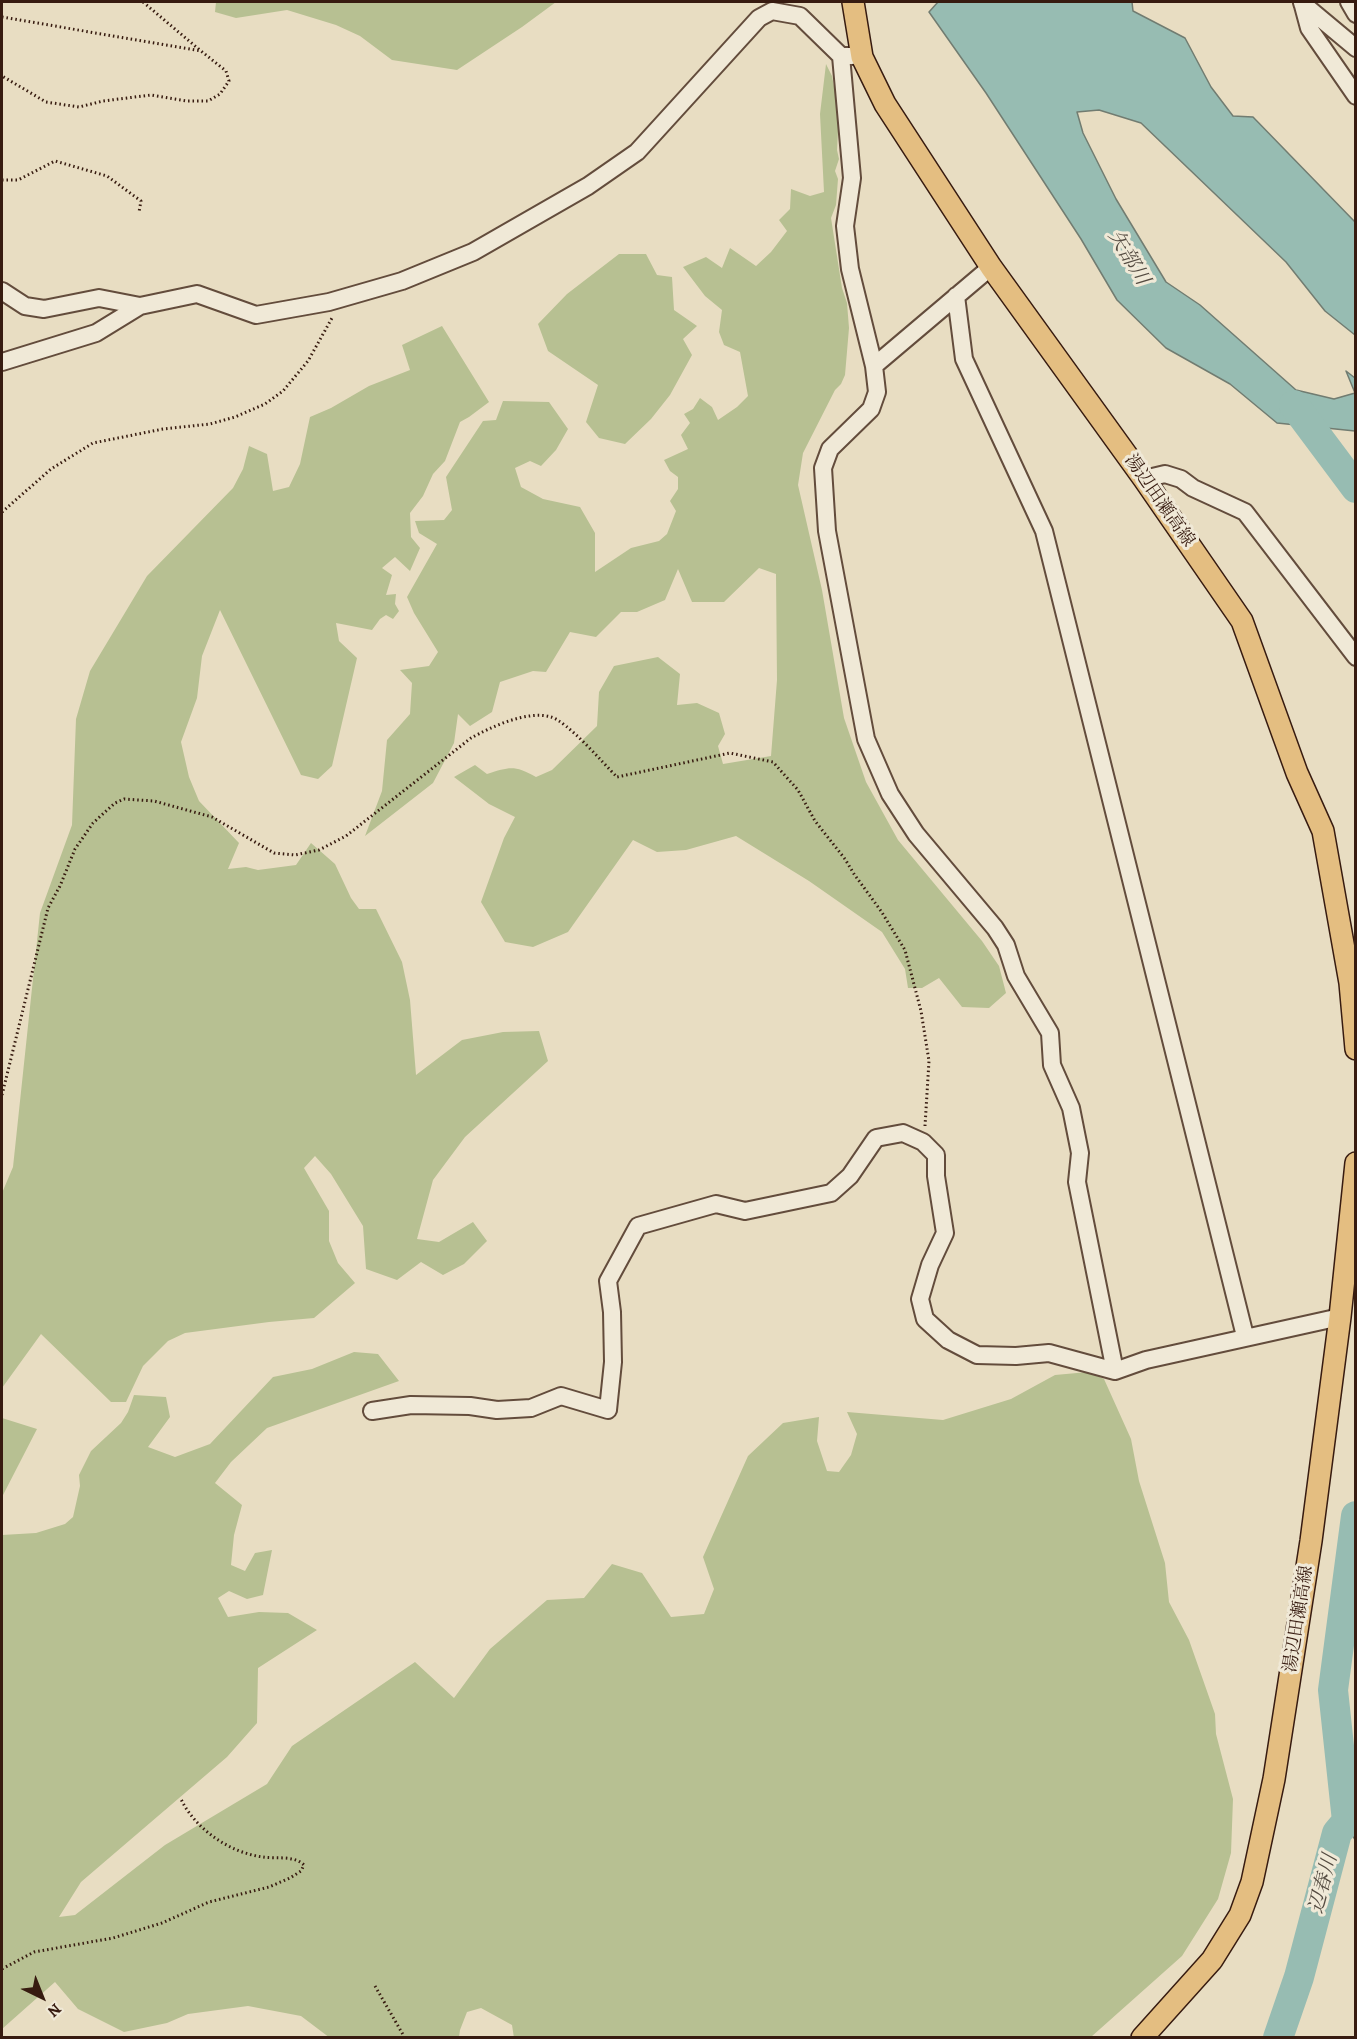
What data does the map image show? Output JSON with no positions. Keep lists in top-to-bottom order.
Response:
{
  "streets": {
    "main road": ["湯辺田瀬高線"]
  },
  "water": ["矢部川", "辺春川"],
  "north": "bottom right"
}
